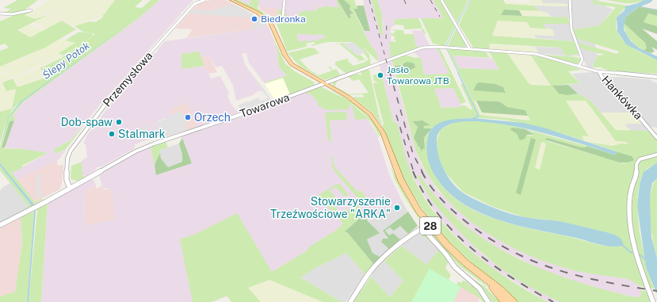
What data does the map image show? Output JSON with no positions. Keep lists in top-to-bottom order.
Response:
{
  "streets": {
    "main road": ["28"],
    "street": ["Przemysłowa", "Hankówka", "Towarowa"]
  },
  "crossings": [
    ["Przemysłowa", "Towarowa"],
    ["Hankówka", "Towarowa"],
    ["Towarowa", "28"]
  ],
  "water": ["Ślepy Potok"],
  "places": [
    "Biedronka",
    "Jasło Towarowa JTB",
    "Orzech",
    "Dob-spaw",
    "Stalmark",
    "Stowarzyszenie Trzeźwościowe \"ARKA\""
  ]
}
